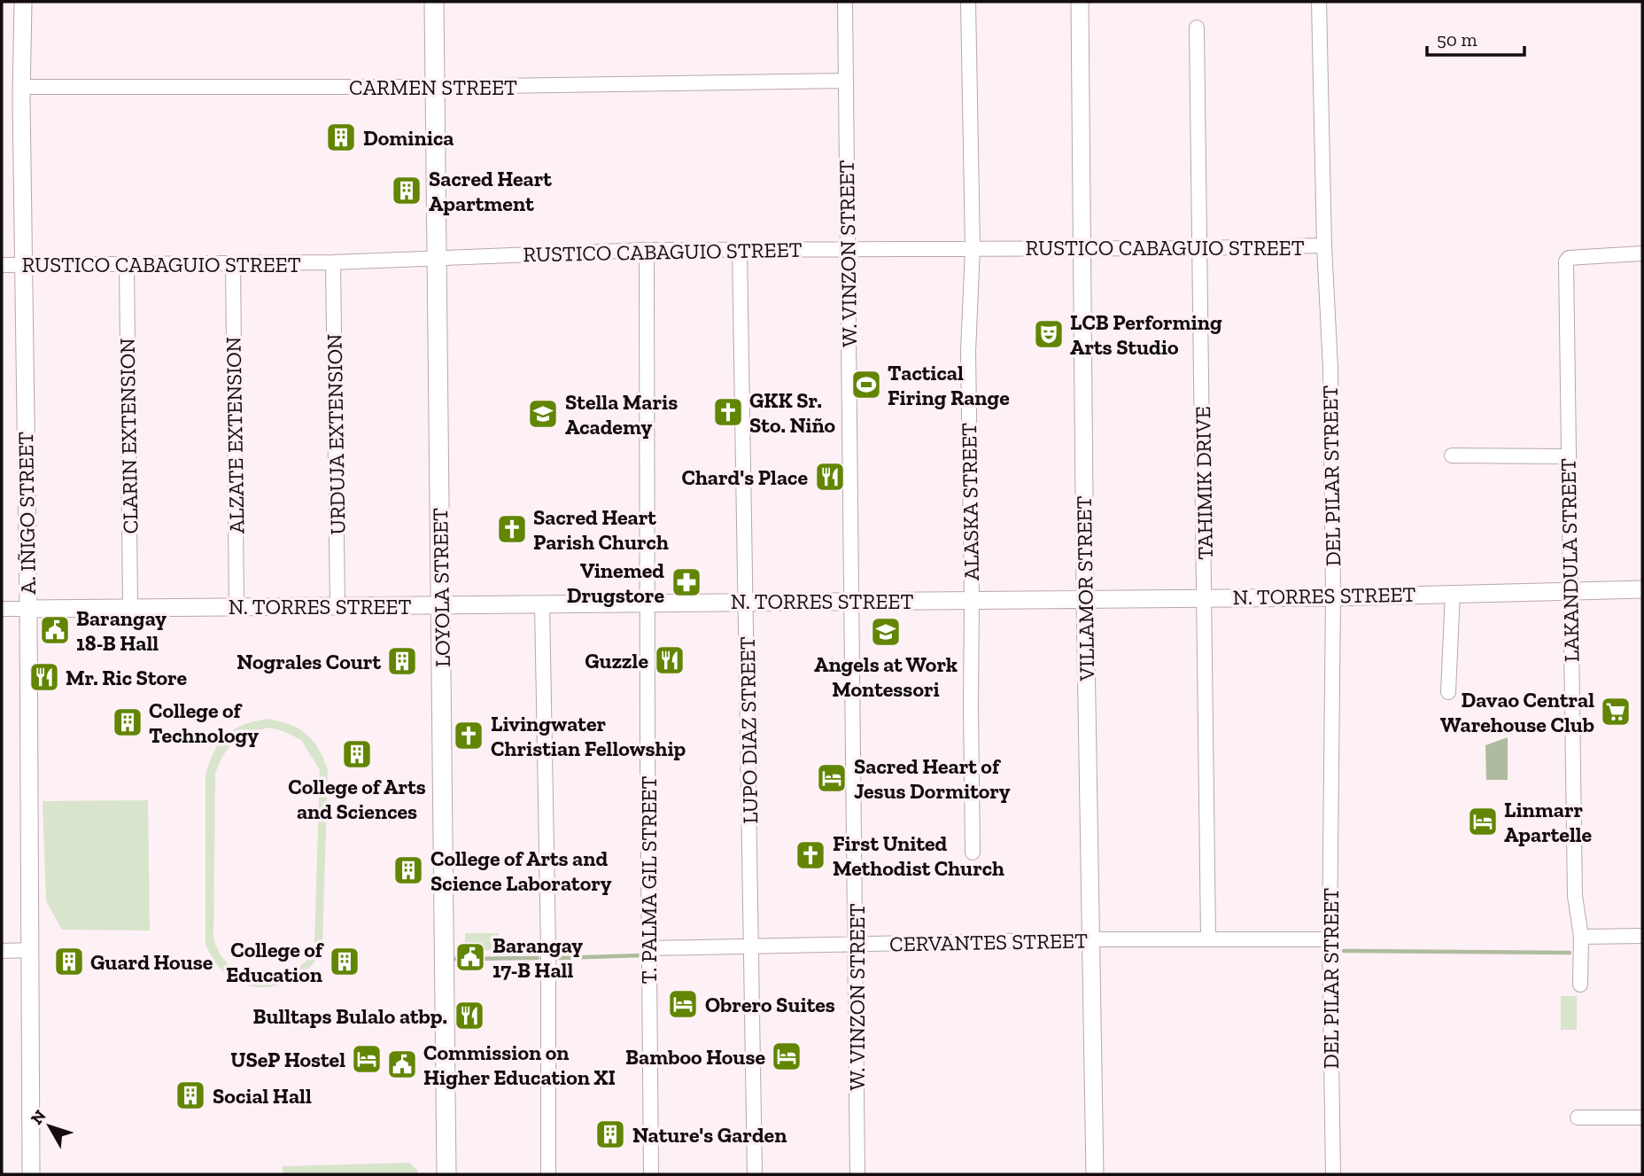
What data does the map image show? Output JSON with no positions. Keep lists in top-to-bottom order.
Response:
{
  "streets": {
    "main road": ["LOYOLA STREET"],
    "street": [
      "CARMEN STREET",
      "RUSTICO CABAGUIO STREET",
      "W. VINZON STREET",
      "URDUJA EXTENSION",
      "ALZATE EXTENSION",
      "CLARIN EXTENSION",
      "DEL PILAR STREET",
      "TAHIMIK DRIVE",
      "ALASKA STREET",
      "A. IÑIGO STREET",
      "LAKANDULA STREET",
      "VILLAMOR STREET",
      "N. TORRES STREET",
      "LUPO DIAZ STREET",
      "T. PALMA GIL STREET",
      "CERVANTES STREET"
    ]
  },
  "crossings": [
    ["CARMEN STREET", "W. VINZON STREET"],
    ["CARMEN STREET", "A. IÑIGO STREET"],
    ["CARMEN STREET", "LOYOLA STREET"],
    ["RUSTICO CABAGUIO STREET", "W. VINZON STREET"],
    ["RUSTICO CABAGUIO STREET", "URDUJA EXTENSION"],
    ["RUSTICO CABAGUIO STREET", "ALZATE EXTENSION"],
    ["RUSTICO CABAGUIO STREET", "CLARIN EXTENSION"],
    ["RUSTICO CABAGUIO STREET", "DEL PILAR STREET"],
    ["RUSTICO CABAGUIO STREET", "TAHIMIK DRIVE"],
    ["RUSTICO CABAGUIO STREET", "ALASKA STREET"],
    ["RUSTICO CABAGUIO STREET", "A. IÑIGO STREET"],
    ["RUSTICO CABAGUIO STREET", "LOYOLA STREET"],
    ["RUSTICO CABAGUIO STREET", "VILLAMOR STREET"],
    ["RUSTICO CABAGUIO STREET", "LUPO DIAZ STREET"],
    ["RUSTICO CABAGUIO STREET", "T. PALMA GIL STREET"],
    ["W. VINZON STREET", "N. TORRES STREET"],
    ["W. VINZON STREET", "CERVANTES STREET"],
    ["URDUJA EXTENSION", "N. TORRES STREET"],
    ["ALZATE EXTENSION", "N. TORRES STREET"],
    ["CLARIN EXTENSION", "N. TORRES STREET"],
    ["DEL PILAR STREET", "N. TORRES STREET"],
    ["DEL PILAR STREET", "CERVANTES STREET"],
    ["TAHIMIK DRIVE", "N. TORRES STREET"],
    ["TAHIMIK DRIVE", "CERVANTES STREET"],
    ["ALASKA STREET", "N. TORRES STREET"],
    ["A. IÑIGO STREET", "N. TORRES STREET"],
    ["LAKANDULA STREET", "N. TORRES STREET"],
    ["LOYOLA STREET", "N. TORRES STREET"],
    ["VILLAMOR STREET", "N. TORRES STREET"],
    ["VILLAMOR STREET", "CERVANTES STREET"],
    ["N. TORRES STREET", "LUPO DIAZ STREET"],
    ["N. TORRES STREET", "T. PALMA GIL STREET"],
    ["LUPO DIAZ STREET", "CERVANTES STREET"],
    ["T. PALMA GIL STREET", "CERVANTES STREET"]
  ],
  "places": {
    "building": [
      "Dominica",
      "Sacred Heart Apartment",
      "Nograles Court",
      "College of Technology",
      "College of Arts and Sciences",
      "College of Arts and Science Laboratory",
      "Guard House",
      "College of Education",
      "Social Hall",
      "Nature's Garden"
    ],
    "theatre": ["LCB Performing Arts Studio"],
    "sports": ["Tactical Firing Range"],
    "church": [
      "GKK Sr. Sto. Niño",
      "Sacred Heart Parish Church",
      "Livingwater Christian Fellowship",
      "First United Methodist Church"
    ],
    "school or university": ["Stella Maris Academy", "Angels at Work Montessori"],
    "restaurant": [
      "Chard's Place",
      "Guzzle",
      "Mr. Ric Store",
      "Bulltaps Bulalo atbp."
    ],
    "pharmacy": ["Vinemed Drugstore"],
    "public building": ["Barangay 18-B Hall", "Barangay 17-B Hall", "Commission on Higher Education XI"],
    "supermarket": ["Davao Central Warehouse Club"],
    "hotel": [
      "Sacred Heart of Jesus Dormitory",
      "Linmarr Apartelle",
      "Obrero Suites",
      "Bamboo House",
      "USeP Hostel"
    ]
  },
  "scale_bar": "50 m",
  "north": "top left"
}
